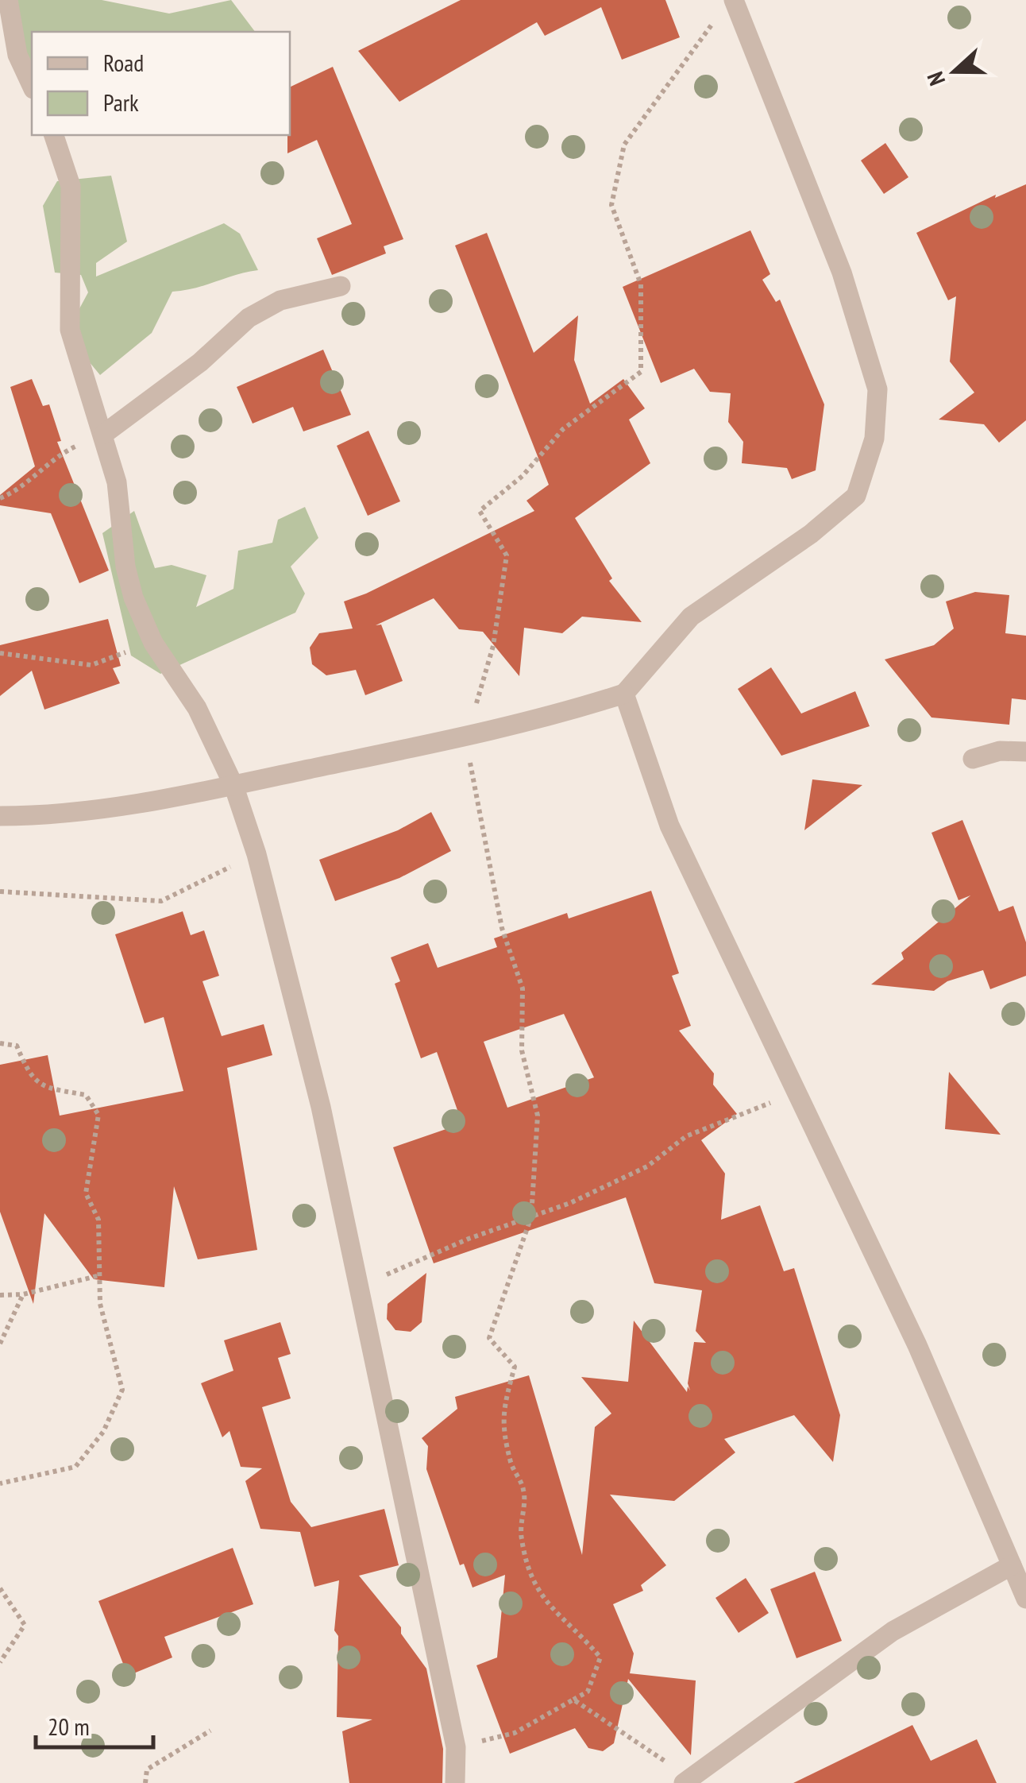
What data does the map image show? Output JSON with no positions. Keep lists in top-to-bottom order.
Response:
{
  "legend": ["Road", "Park"],
  "scale_bar": "20 m",
  "north": "left"
}
